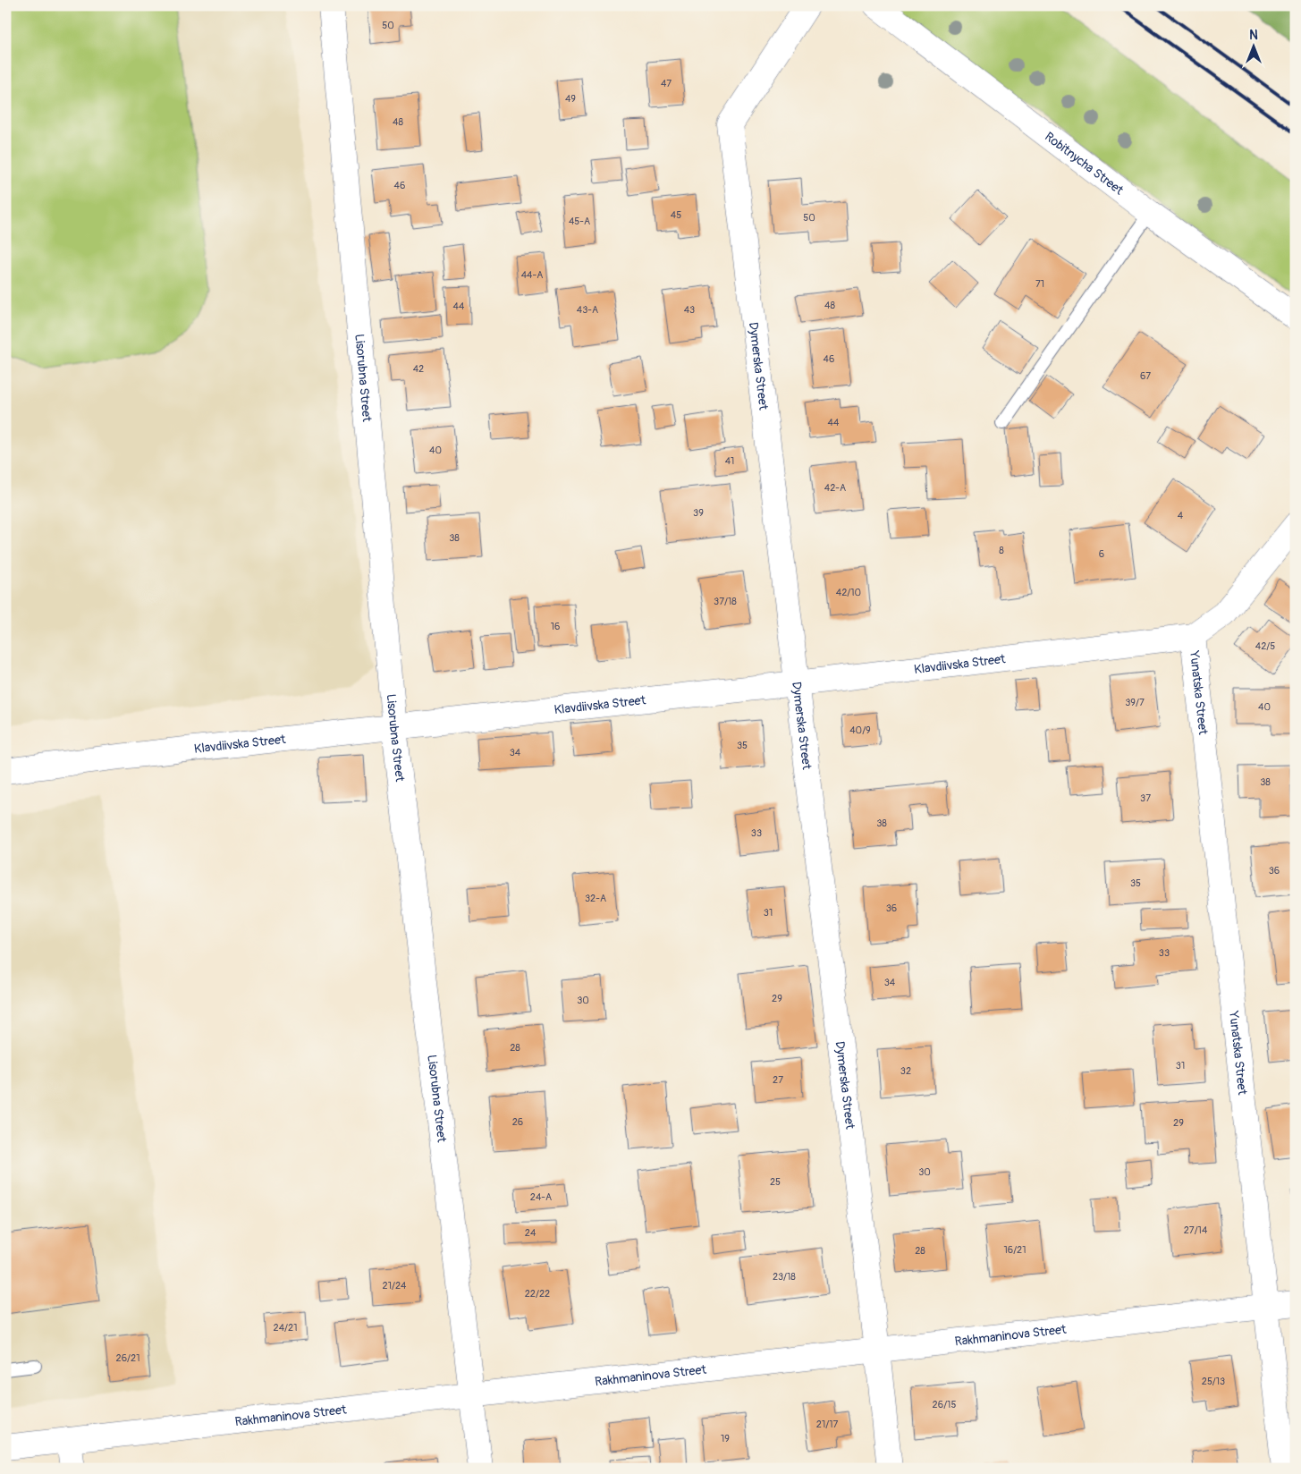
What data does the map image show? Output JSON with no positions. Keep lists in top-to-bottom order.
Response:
{
  "streets": {
    "street": [
      "Robitnycha Street",
      "Dymerska Street",
      "Lisorubna Street",
      "Klavdiivska Street",
      "Yunatska Street",
      "Rakhmaninova Street"
    ]
  },
  "crossings": [
    ["Dymerska Street", "Klavdiivska Street"],
    ["Dymerska Street", "Rakhmaninova Street"],
    ["Lisorubna Street", "Klavdiivska Street"],
    ["Lisorubna Street", "Rakhmaninova Street"],
    ["Klavdiivska Street", "Yunatska Street"],
    ["Yunatska Street", "Rakhmaninova Street"]
  ],
  "house_numbers": [
    "50",
    "47",
    "49",
    "48",
    "46",
    "45",
    "50",
    "45-А",
    "44-А",
    "71",
    "48",
    "44",
    "43-А",
    "43",
    "46",
    "42",
    "67",
    "44",
    "40",
    "41",
    "42-А",
    "39",
    "4",
    "38",
    "8",
    "6",
    "42/10",
    "37/18",
    "16",
    "42/5",
    "39/7",
    "40",
    "40/9",
    "35",
    "34",
    "38",
    "37",
    "38",
    "33",
    "36",
    "35",
    "32-А",
    "36",
    "31",
    "33",
    "34",
    "29",
    "30",
    "28",
    "31",
    "32",
    "27",
    "26",
    "29",
    "30",
    "25",
    "24-А",
    "27/14",
    "24",
    "16/21",
    "28",
    "23/18",
    "21/24",
    "22/22",
    "24/21",
    "26/21",
    "25/13",
    "26/15",
    "21/17",
    "19"
  ],
  "north": "top"
}
